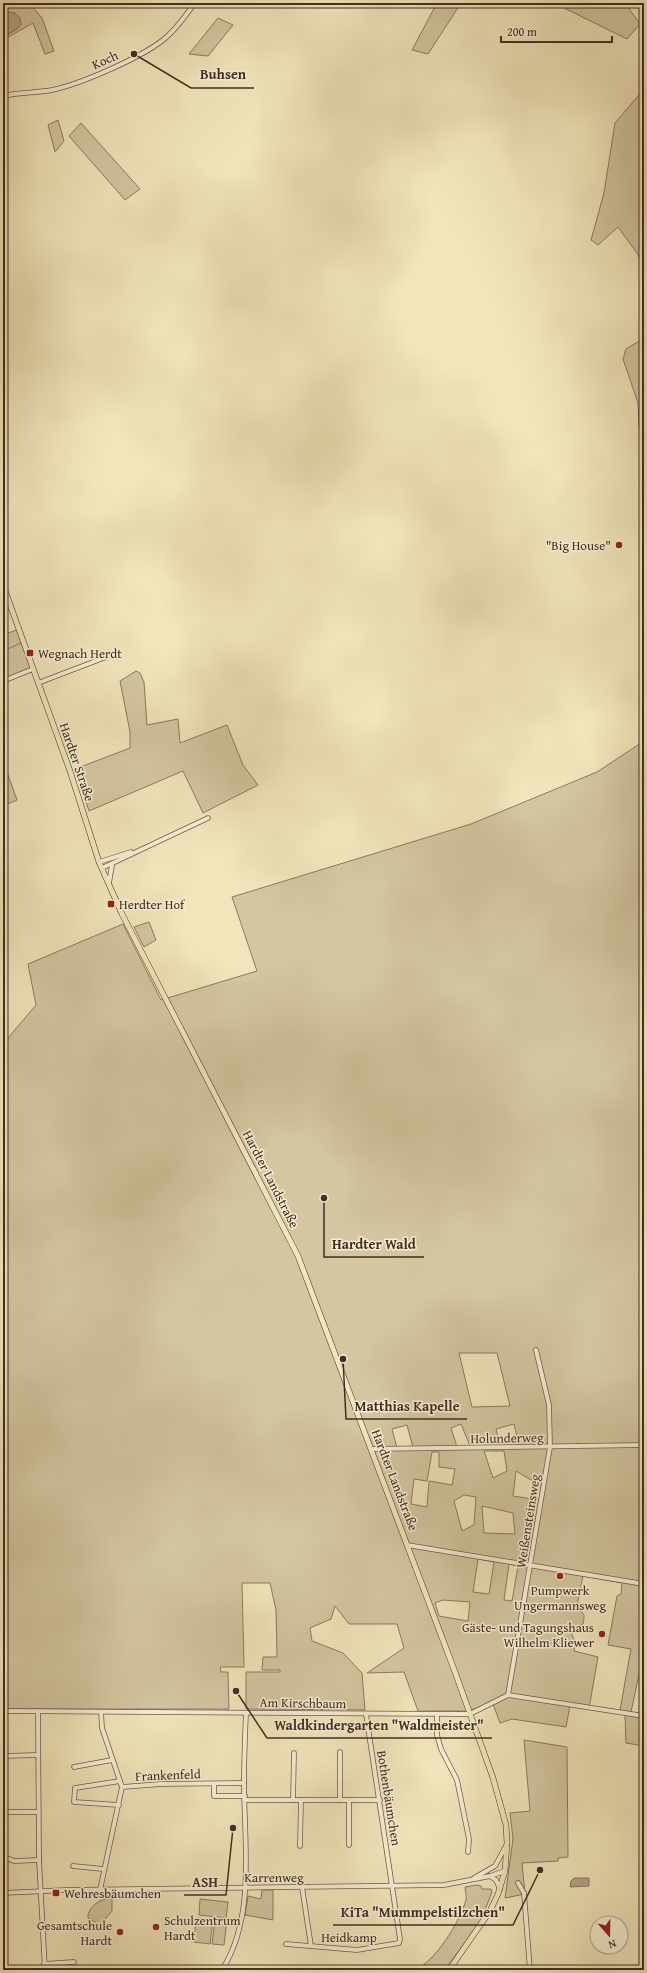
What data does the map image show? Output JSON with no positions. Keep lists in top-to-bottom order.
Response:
{
  "streets": {
    "main road": ["Hardter Straße", "Hardter Landstraße"],
    "street": [
      "Koch",
      "Holunderweg",
      "Weißensteinsweg",
      "Am Kirschbaum",
      "Frankenfeld",
      "Bothenbäumchen",
      "Karrenweg",
      "Heidkamp"
    ]
  },
  "crossings": [
    ["Hardter Straße", "Hardter Landstraße"],
    ["Hardter Landstraße", "Holunderweg"],
    ["Hardter Landstraße", "Am Kirschbaum"],
    ["Hardter Landstraße", "Karrenweg"],
    ["Holunderweg", "Weißensteinsweg"],
    ["Weißensteinsweg", "Am Kirschbaum"],
    ["Am Kirschbaum", "Bothenbäumchen"],
    ["Bothenbäumchen", "Karrenweg"],
    ["Bothenbäumchen", "Heidkamp"],
    ["Karrenweg", "Heidkamp"]
  ],
  "places": {
    "other": [
      "Buhsen",
      "\"Big House\"",
      "Hardter Wald",
      "Matthias Kapelle",
      "Pumpwerk Ungermannsweg",
      "Gäste- und Tagungshaus Wilhelm Kliewer",
      "Waldkindergarten \"Waldmeister\"",
      "ASH",
      "KiTa \"Mummpelstilzchen\"",
      "Schulzentrum Hardt",
      "Gesamtschule Hardt"
    ],
    "transit": ["Wegnach Herdt", "Herdter Hof", "Wehresbäumchen"]
  },
  "scale_bar": "200 m",
  "north": "bottom"
}
